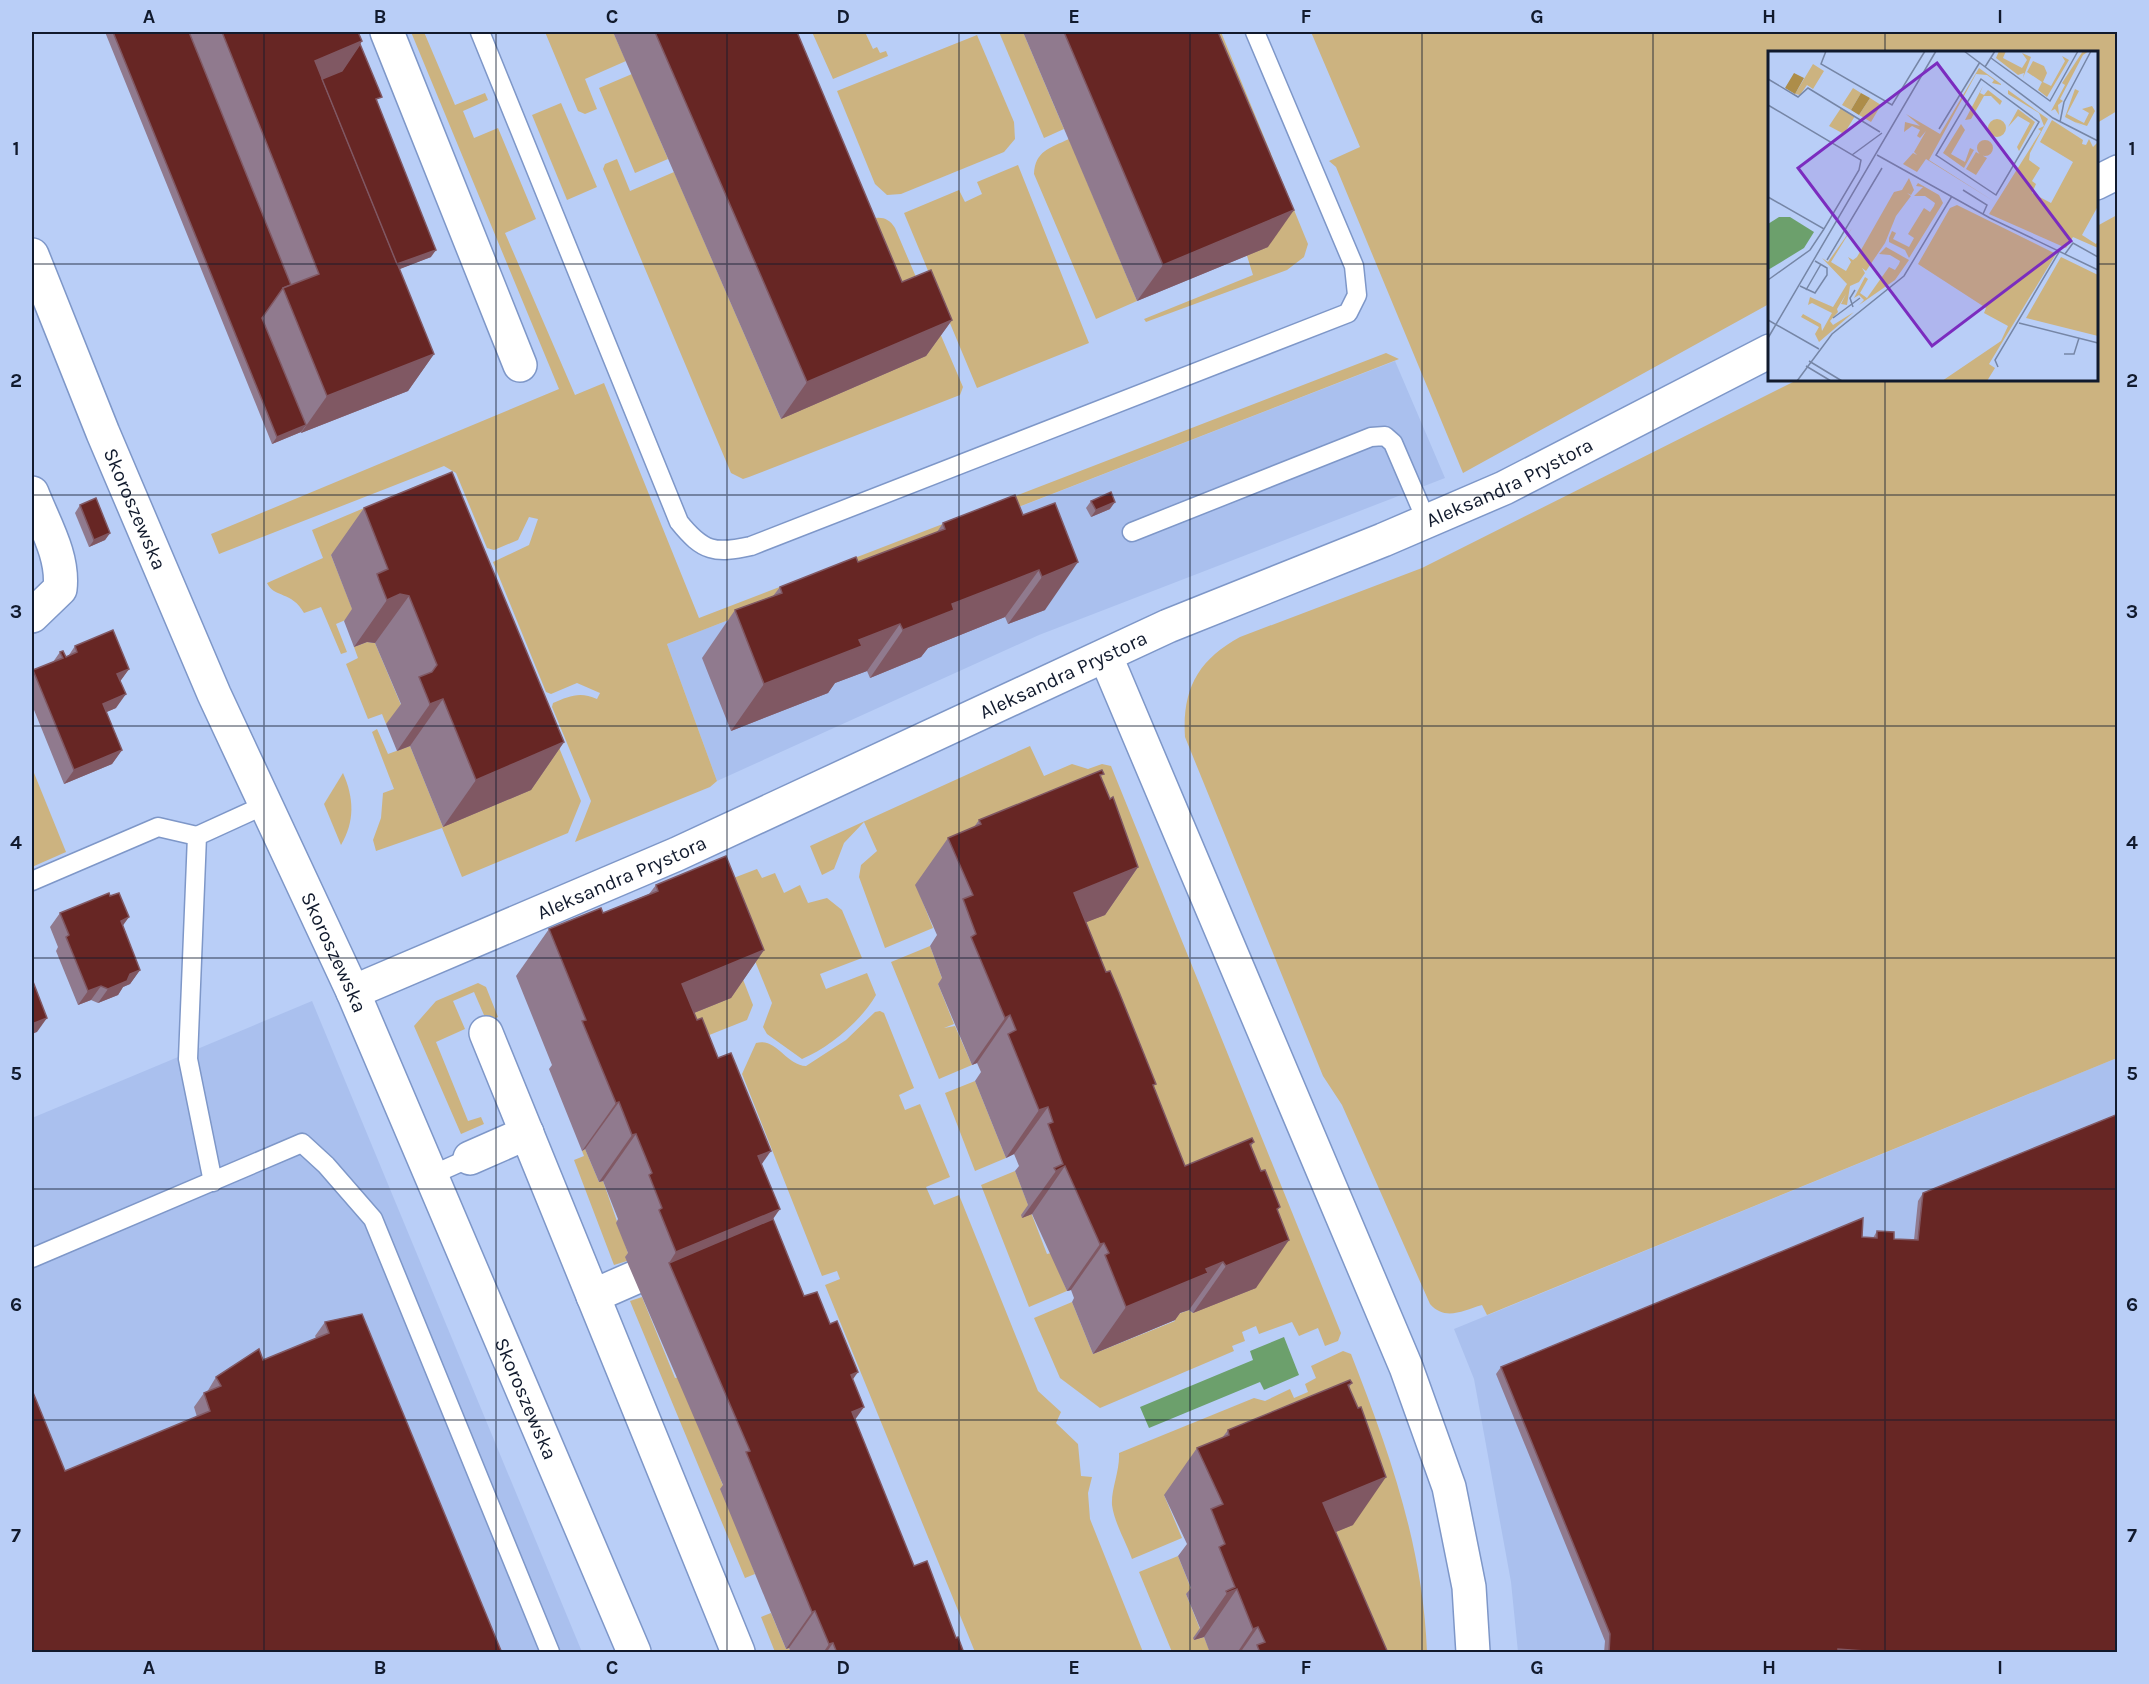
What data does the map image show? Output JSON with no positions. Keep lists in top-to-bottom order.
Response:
{
  "streets": {
    "street": ["Aleksandra Prystora", "Skoroszewska"]
  },
  "crossings": [
    ["Aleksandra Prystora", "Skoroszewska"]
  ],
  "grid": {
    "columns": [
      "A",
      "B",
      "C",
      "D",
      "E",
      "F",
      "G",
      "H",
      "I"
    ],
    "rows": [
      "1",
      "2",
      "3",
      "4",
      "5",
      "6",
      "7"
    ]
  }
}
